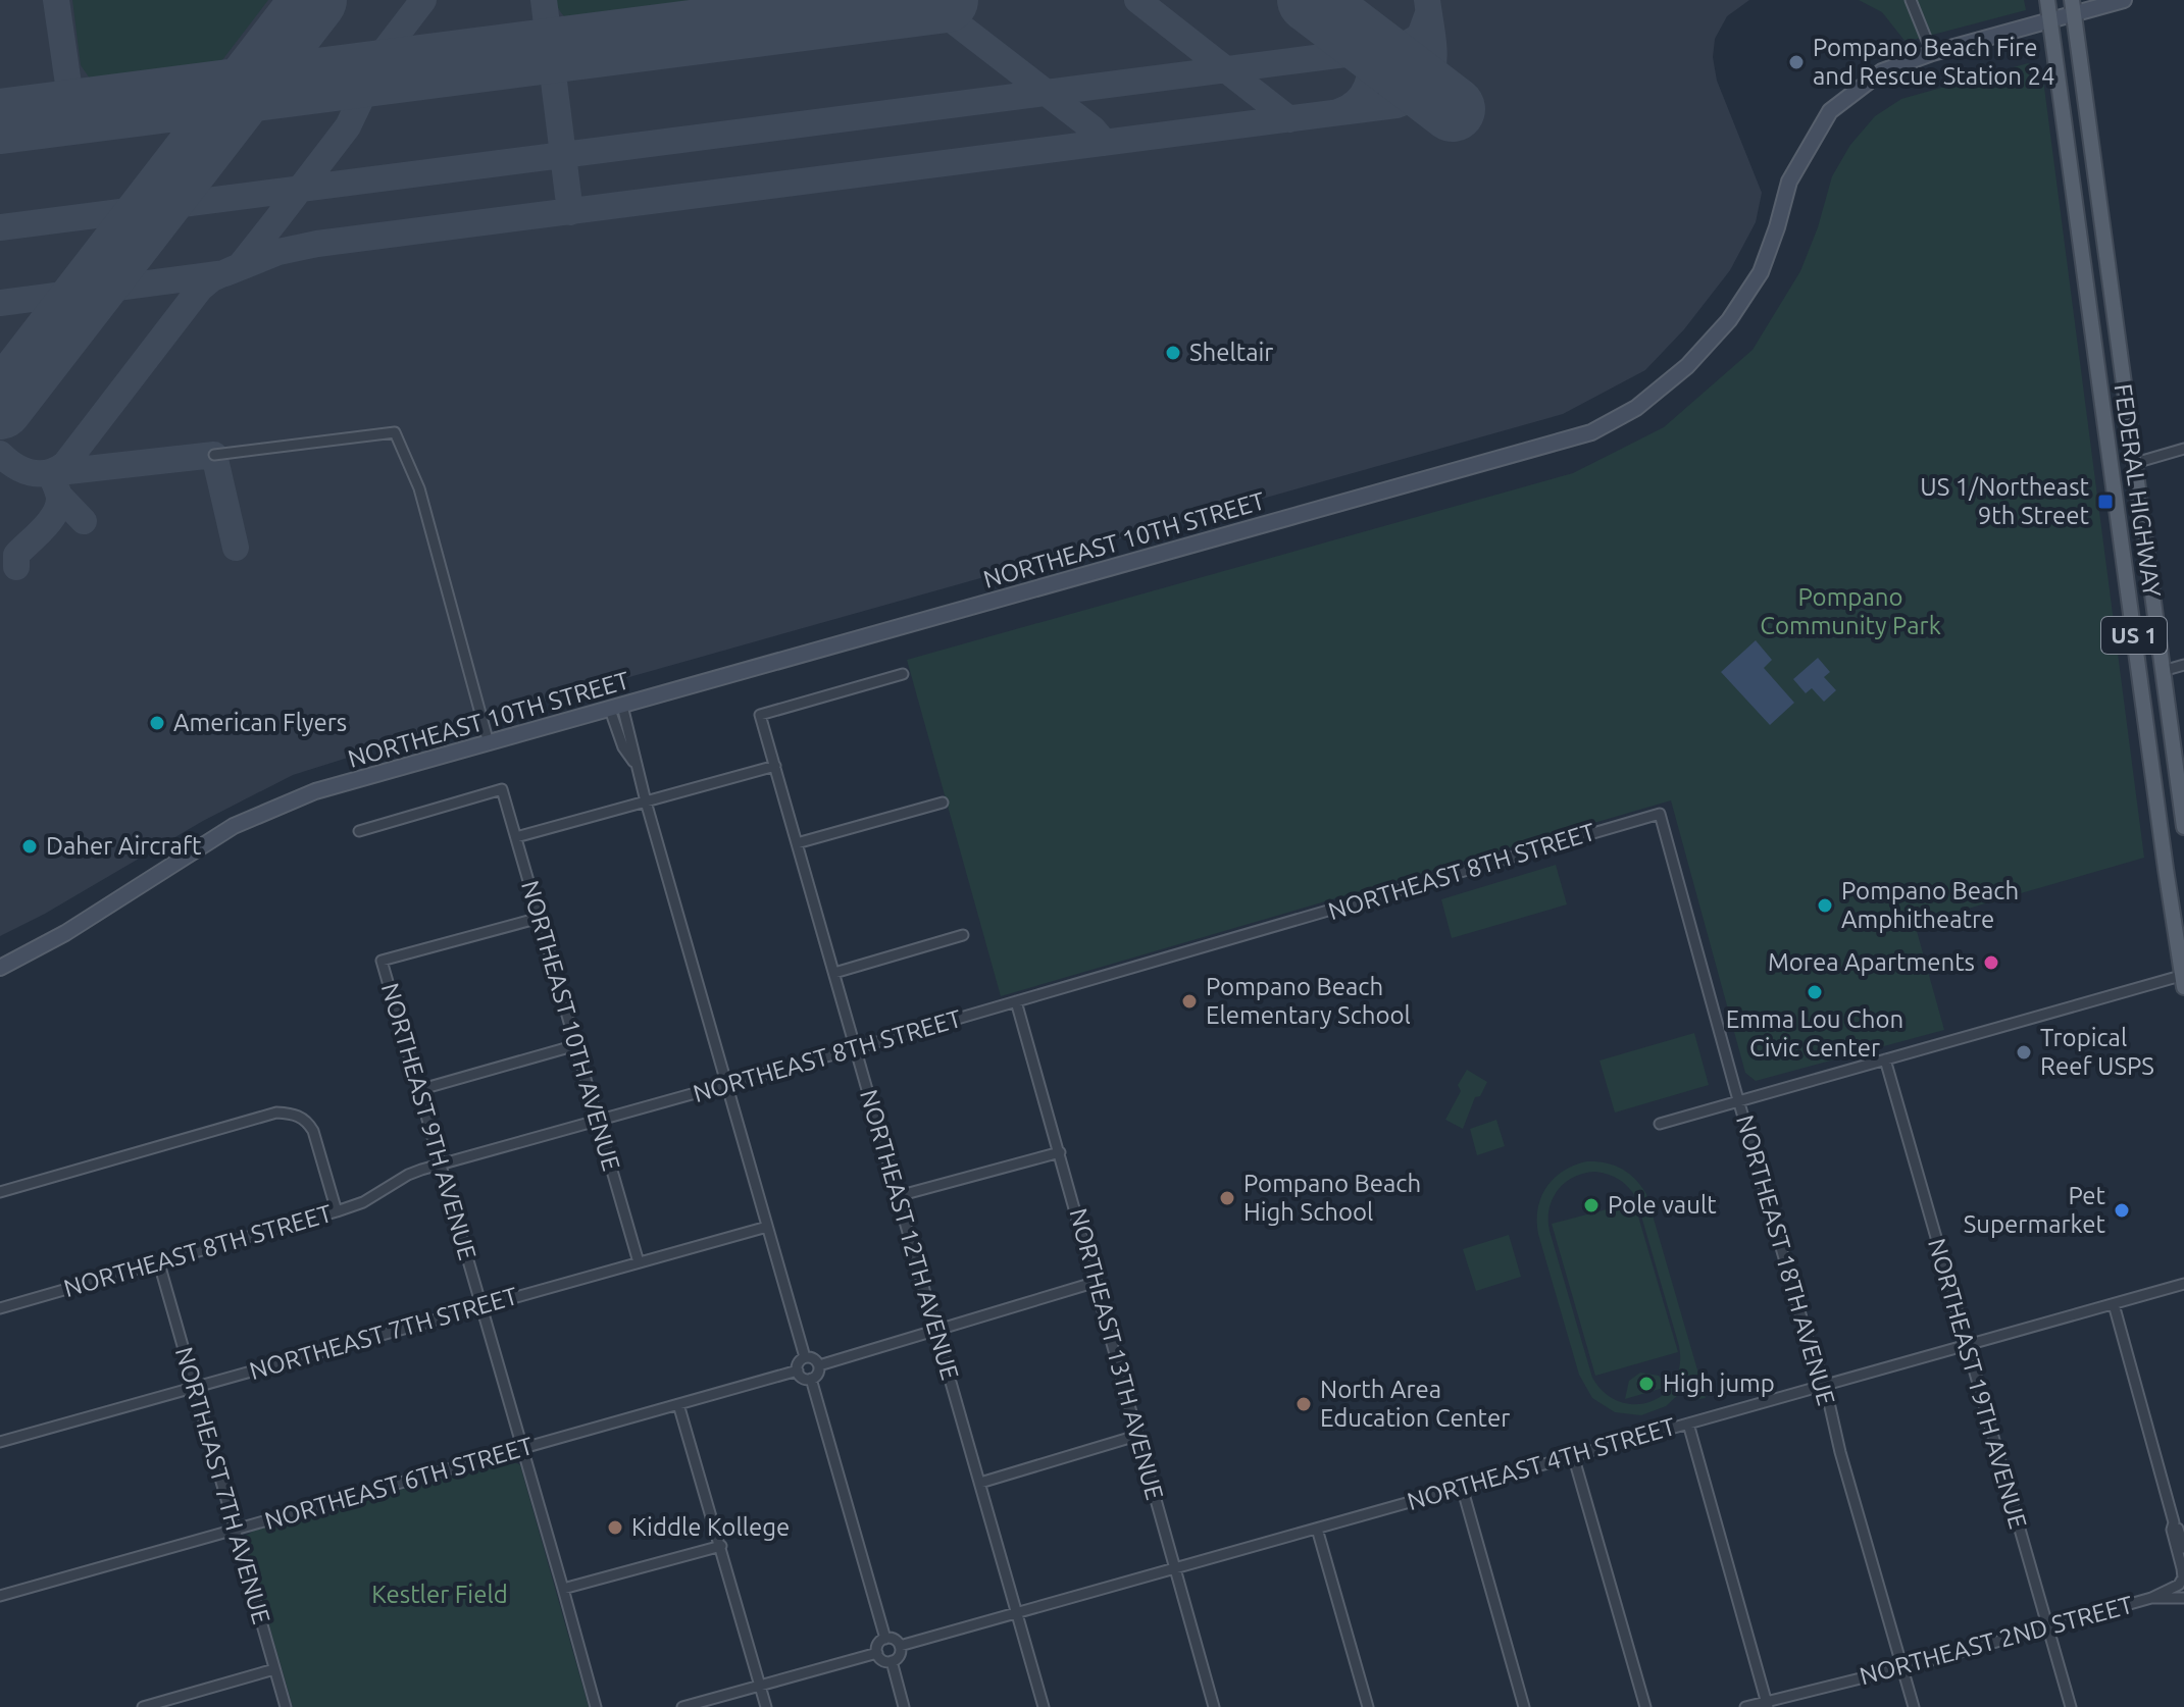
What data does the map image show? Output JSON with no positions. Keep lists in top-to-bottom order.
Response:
{
  "streets": {
    "main road": ["FEDERAL HIGHWAY", "US 1"],
    "street": [
      "NORTHEAST 10TH STREET",
      "NORTHEAST 8TH STREET",
      "NORTHEAST 10TH AVENUE",
      "NORTHEAST 9TH AVENUE",
      "NORTHEAST 12TH AVENUE",
      "NORTHEAST 18TH AVENUE",
      "NORTHEAST 7TH STREET",
      "NORTHEAST 13TH AVENUE",
      "NORTHEAST 19TH AVENUE",
      "NORTHEAST 4TH STREET",
      "NORTHEAST 6TH STREET",
      "NORTHEAST 7TH AVENUE",
      "NORTHEAST 2ND STREET"
    ]
  },
  "crossings": [
    ["FEDERAL HIGHWAY", "NORTHEAST 10TH STREET"],
    ["NORTHEAST 8TH STREET", "NORTHEAST 10TH AVENUE"],
    ["NORTHEAST 8TH STREET", "NORTHEAST 9TH AVENUE"],
    ["NORTHEAST 8TH STREET", "NORTHEAST 12TH AVENUE"],
    ["NORTHEAST 8TH STREET", "NORTHEAST 18TH AVENUE"],
    ["NORTHEAST 8TH STREET", "NORTHEAST 13TH AVENUE"],
    ["NORTHEAST 8TH STREET", "NORTHEAST 7TH AVENUE"],
    ["NORTHEAST 10TH AVENUE", "NORTHEAST 9TH AVENUE"],
    ["NORTHEAST 10TH AVENUE", "NORTHEAST 7TH STREET"],
    ["NORTHEAST 9TH AVENUE", "NORTHEAST 7TH STREET"],
    ["NORTHEAST 9TH AVENUE", "NORTHEAST 6TH STREET"],
    ["NORTHEAST 12TH AVENUE", "NORTHEAST 4TH STREET"],
    ["NORTHEAST 18TH AVENUE", "NORTHEAST 4TH STREET"],
    ["NORTHEAST 18TH AVENUE", "NORTHEAST 2ND STREET"],
    ["NORTHEAST 7TH STREET", "NORTHEAST 7TH AVENUE"],
    ["NORTHEAST 13TH AVENUE", "NORTHEAST 4TH STREET"],
    ["NORTHEAST 19TH AVENUE", "NORTHEAST 4TH STREET"],
    ["NORTHEAST 19TH AVENUE", "NORTHEAST 2ND STREET"],
    ["NORTHEAST 6TH STREET", "NORTHEAST 7TH AVENUE"]
  ],
  "parks": ["Pompano Community Park", "Kestler Field"],
  "places": {
    "other": [
      "Pompano Beach Fire and Rescue Station 24",
      "Sheltair",
      "American Flyers",
      "Daher Aircraft",
      "Pompano Beach Amphitheatre",
      "Morea Apartments",
      "Emma Lou Chon Civic Center",
      "Pompano Beach Elementary School",
      "Tropical Reef USPS",
      "Pompano Beach High School",
      "Pole vault",
      "Pet Supermarket",
      "High jump",
      "North Area Education Center",
      "Kiddle Kollege"
    ],
    "transit": ["US 1/Northeast 9th Street"]
  }
}
